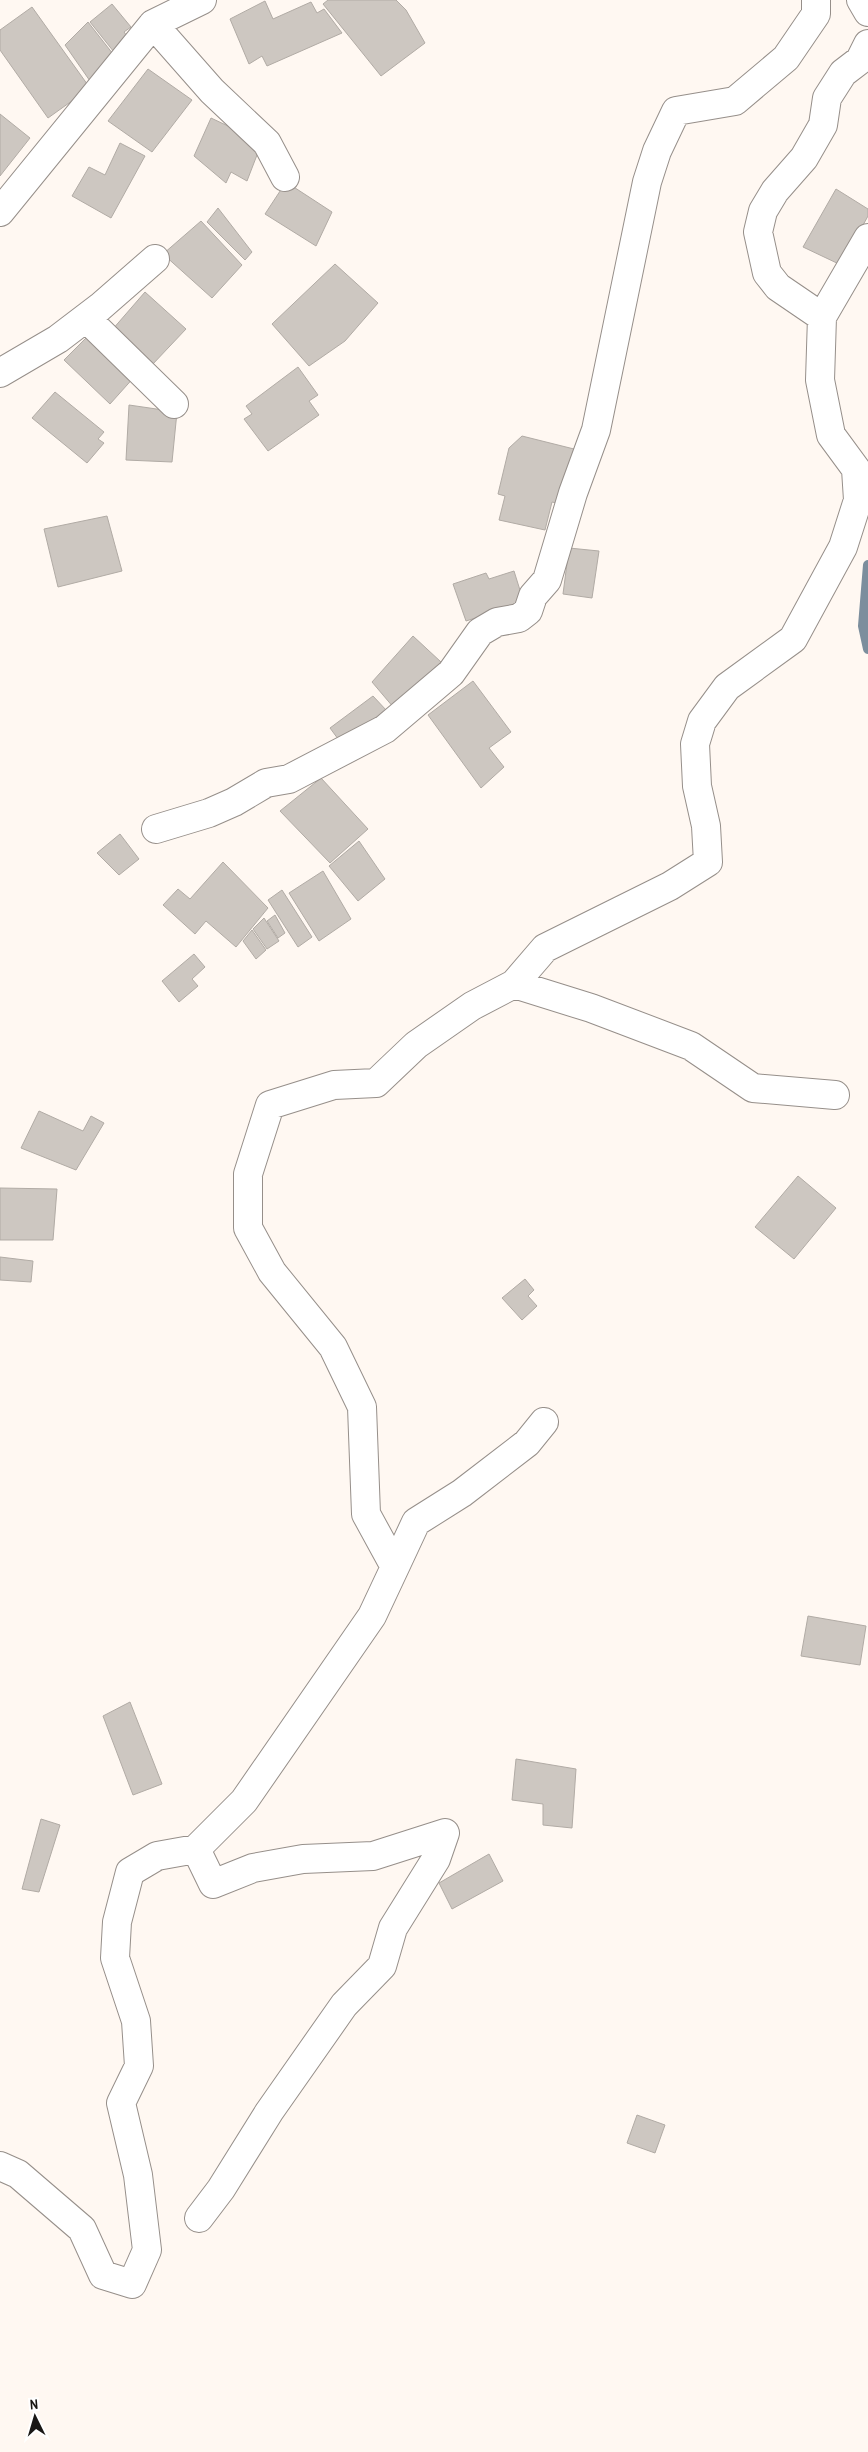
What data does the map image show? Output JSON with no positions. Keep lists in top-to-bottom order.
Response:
{
  "north": "top"
}
